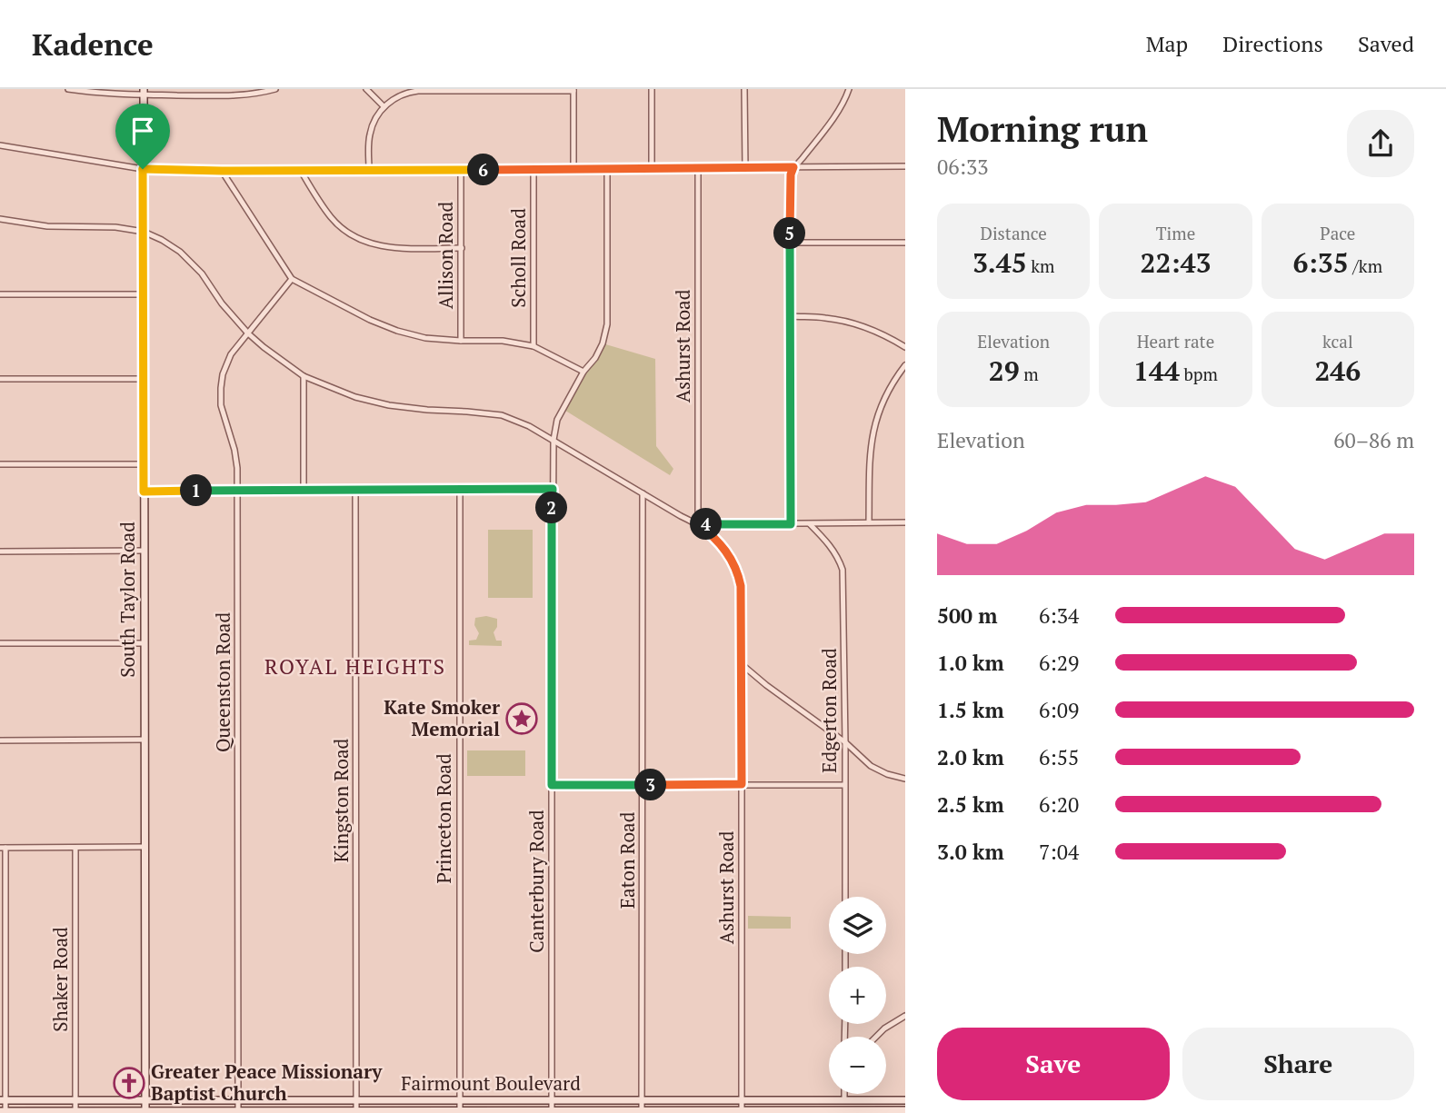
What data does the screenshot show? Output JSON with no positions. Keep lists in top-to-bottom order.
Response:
{
  "streets": {
    "main road": ["South Taylor Road", "Fairmount Boulevard"],
    "street": [
      "Allison Road",
      "Scholl Road",
      "Ashurst Road",
      "Queenston Road",
      "Edgerton Road",
      "Kingston Road",
      "Princeton Road",
      "Eaton Road",
      "Canterbury Road",
      "Shaker Road"
    ]
  },
  "crossings": [
    ["Ashurst Road", "Fairmount Boulevard"],
    ["South Taylor Road", "Fairmount Boulevard"],
    ["Queenston Road", "Fairmount Boulevard"],
    ["Kingston Road", "Fairmount Boulevard"],
    ["Princeton Road", "Fairmount Boulevard"],
    ["Eaton Road", "Fairmount Boulevard"],
    ["Canterbury Road", "Fairmount Boulevard"],
    ["Shaker Road", "Fairmount Boulevard"]
  ],
  "districts": ["ROYAL HEIGHTS"],
  "places": {
    "place": ["Kate Smoker Memorial"],
    "church": ["Greater Peace Missionary Baptist Church"]
  },
  "page": {
    "header": "Kadence",
    "nav": ["Map", "Directions", "Saved"],
    "heading": ["Morning run", "06:33"],
    "pins": [
      "6",
      "5",
      "1",
      "2",
      "4",
      "3"
    ],
    "stats": [
      ["Distance", "3.45 km"],
      ["Time", "22:43"],
      ["Pace", "6:35 /km"],
      ["Elevation", "29 m"],
      ["Heart rate", "144 bpm"],
      ["kcal", "246"]
    ],
    "chart": ["Elevation", "60–86 m"],
    "list": [
      {
        "name": "500 m",
        "note": "6:34"
      },
      {
        "name": "1.0 km",
        "note": "6:29"
      },
      {
        "name": "1.5 km",
        "note": "6:09"
      },
      {
        "name": "2.0 km",
        "note": "6:55"
      },
      {
        "name": "2.5 km",
        "note": "6:20"
      },
      {
        "name": "3.0 km",
        "note": "7:04"
      }
    ],
    "map_buttons": ["+", "−"],
    "buttons": ["Save", "Share"]
  }
}
